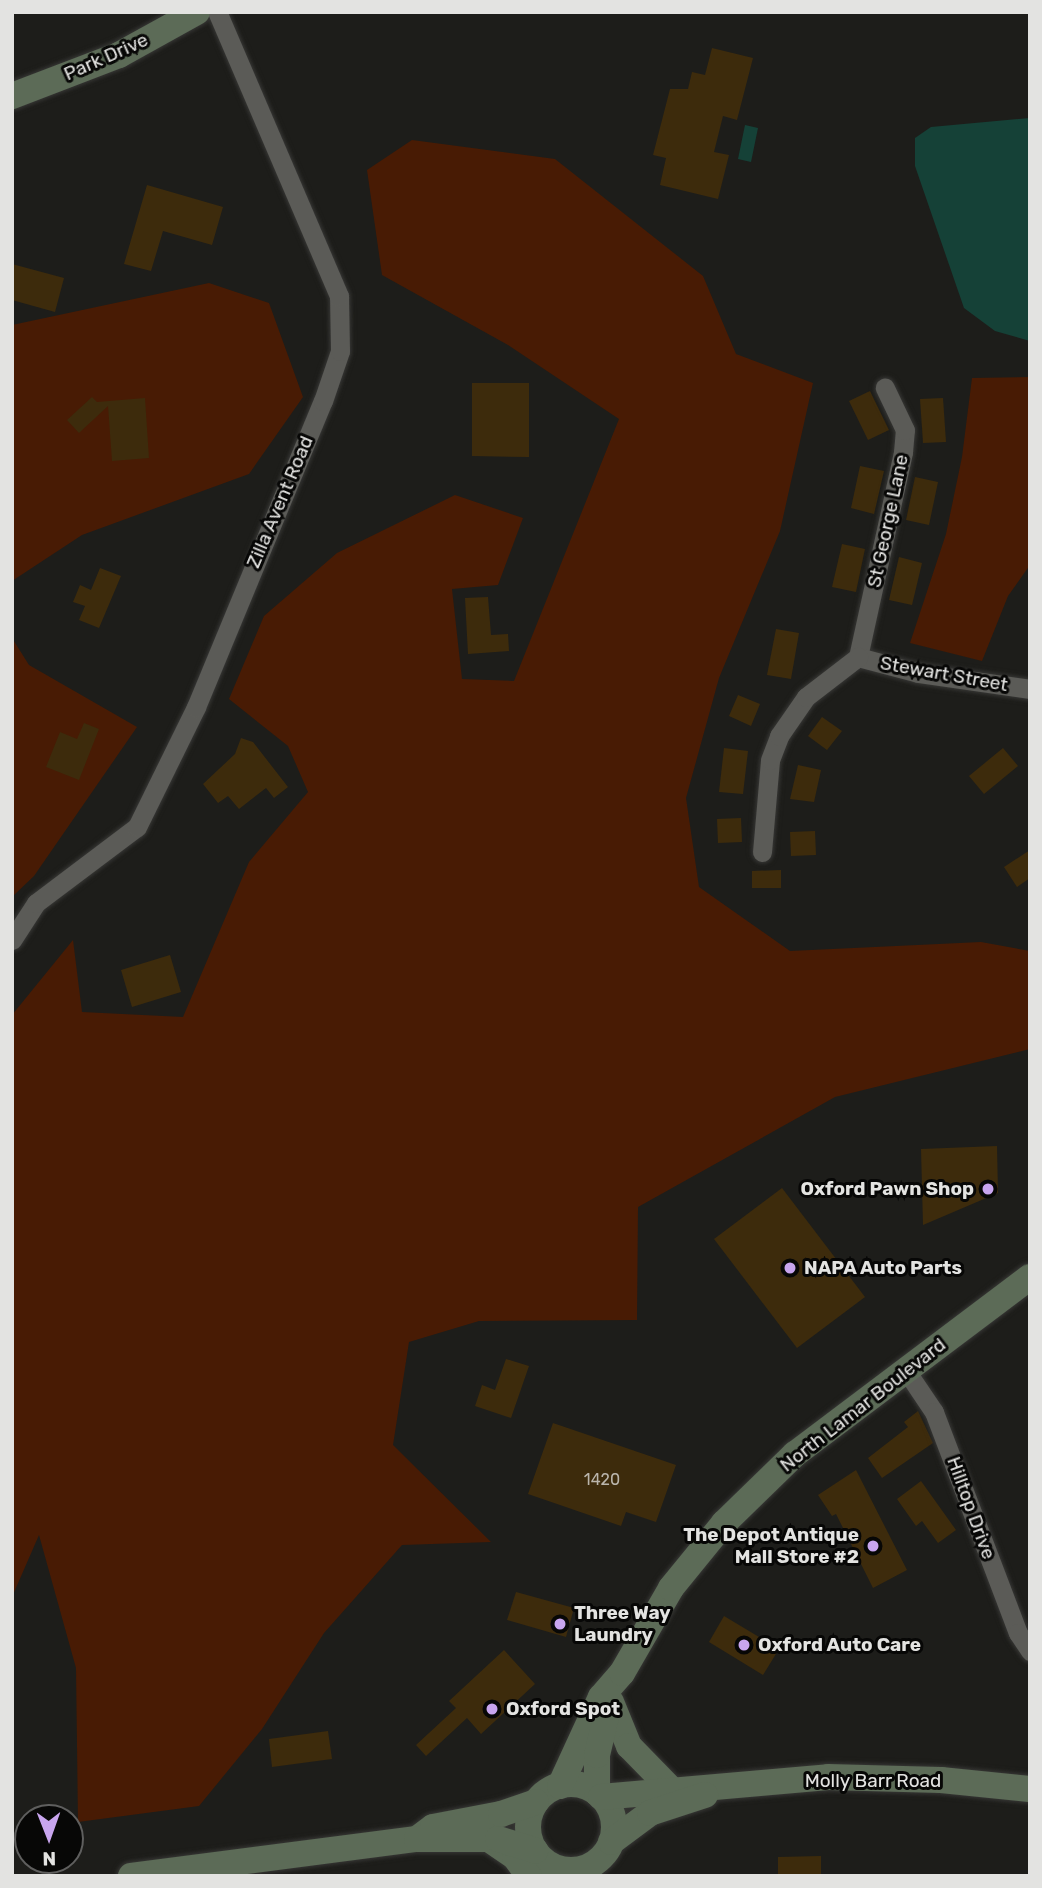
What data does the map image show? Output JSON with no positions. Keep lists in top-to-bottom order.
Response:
{
  "streets": {
    "main road": ["Park Drive", "North Lamar Boulevard", "Molly Barr Road"],
    "street": [
      "Zilla Avent Road",
      "St George Lane",
      "Stewart Street",
      "Hilltop Drive"
    ]
  },
  "crossings": [
    ["St George Lane", "Stewart Street"],
    ["North Lamar Boulevard", "Hilltop Drive"],
    ["North Lamar Boulevard", "Molly Barr Road"]
  ],
  "places": [
    "Oxford Pawn Shop",
    "NAPA Auto Parts",
    "The Depot Antique Mall Store #2",
    "Three Way Laundry",
    "Oxford Auto Care",
    "Oxford Spot"
  ],
  "house_numbers": ["1420"],
  "north": "bottom"
}
